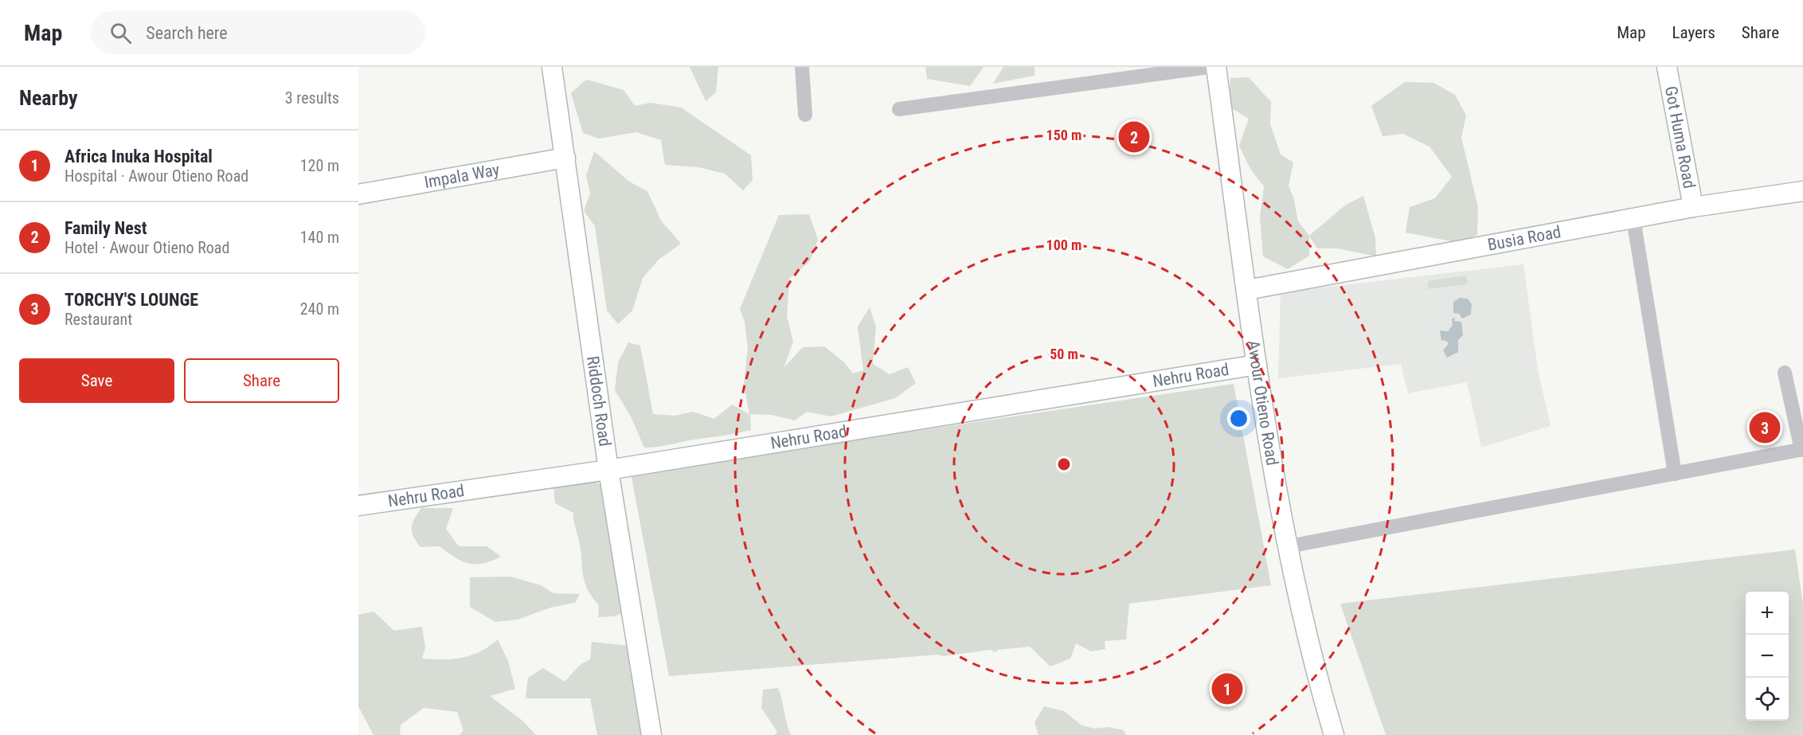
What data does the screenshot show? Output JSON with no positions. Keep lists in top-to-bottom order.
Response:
{
  "streets": {
    "street": [
      "Got Huma Road",
      "Impala Way",
      "Busia Road",
      "Nehru Road",
      "Riddoch Road",
      "Awour Otieno Road"
    ]
  },
  "crossings": [
    ["Got Huma Road", "Busia Road"],
    ["Impala Way", "Riddoch Road"],
    ["Busia Road", "Awour Otieno Road"],
    ["Nehru Road", "Riddoch Road"],
    ["Nehru Road", "Awour Otieno Road"]
  ],
  "page": {
    "header": "Map",
    "search": "Search here",
    "nav": ["Map", "Layers", "Share"],
    "heading": ["Nearby", "3 results"],
    "pins": ["2", "3", "1"],
    "list": [
      {
        "mark": "1",
        "name": "Africa Inuka Hospital",
        "note": "Hospital · Awour Otieno Road",
        "value": "120 m"
      },
      {
        "mark": "2",
        "name": "Family Nest",
        "note": "Hotel · Awour Otieno Road",
        "value": "140 m"
      },
      {
        "mark": "3",
        "name": "TORCHY'S LOUNGE",
        "note": "Restaurant",
        "value": "240 m"
      }
    ],
    "buttons": ["Save", "Share"],
    "map_buttons": ["+", "−"]
  },
  "rings": ["150 m", "100 m", "50 m"]
}
